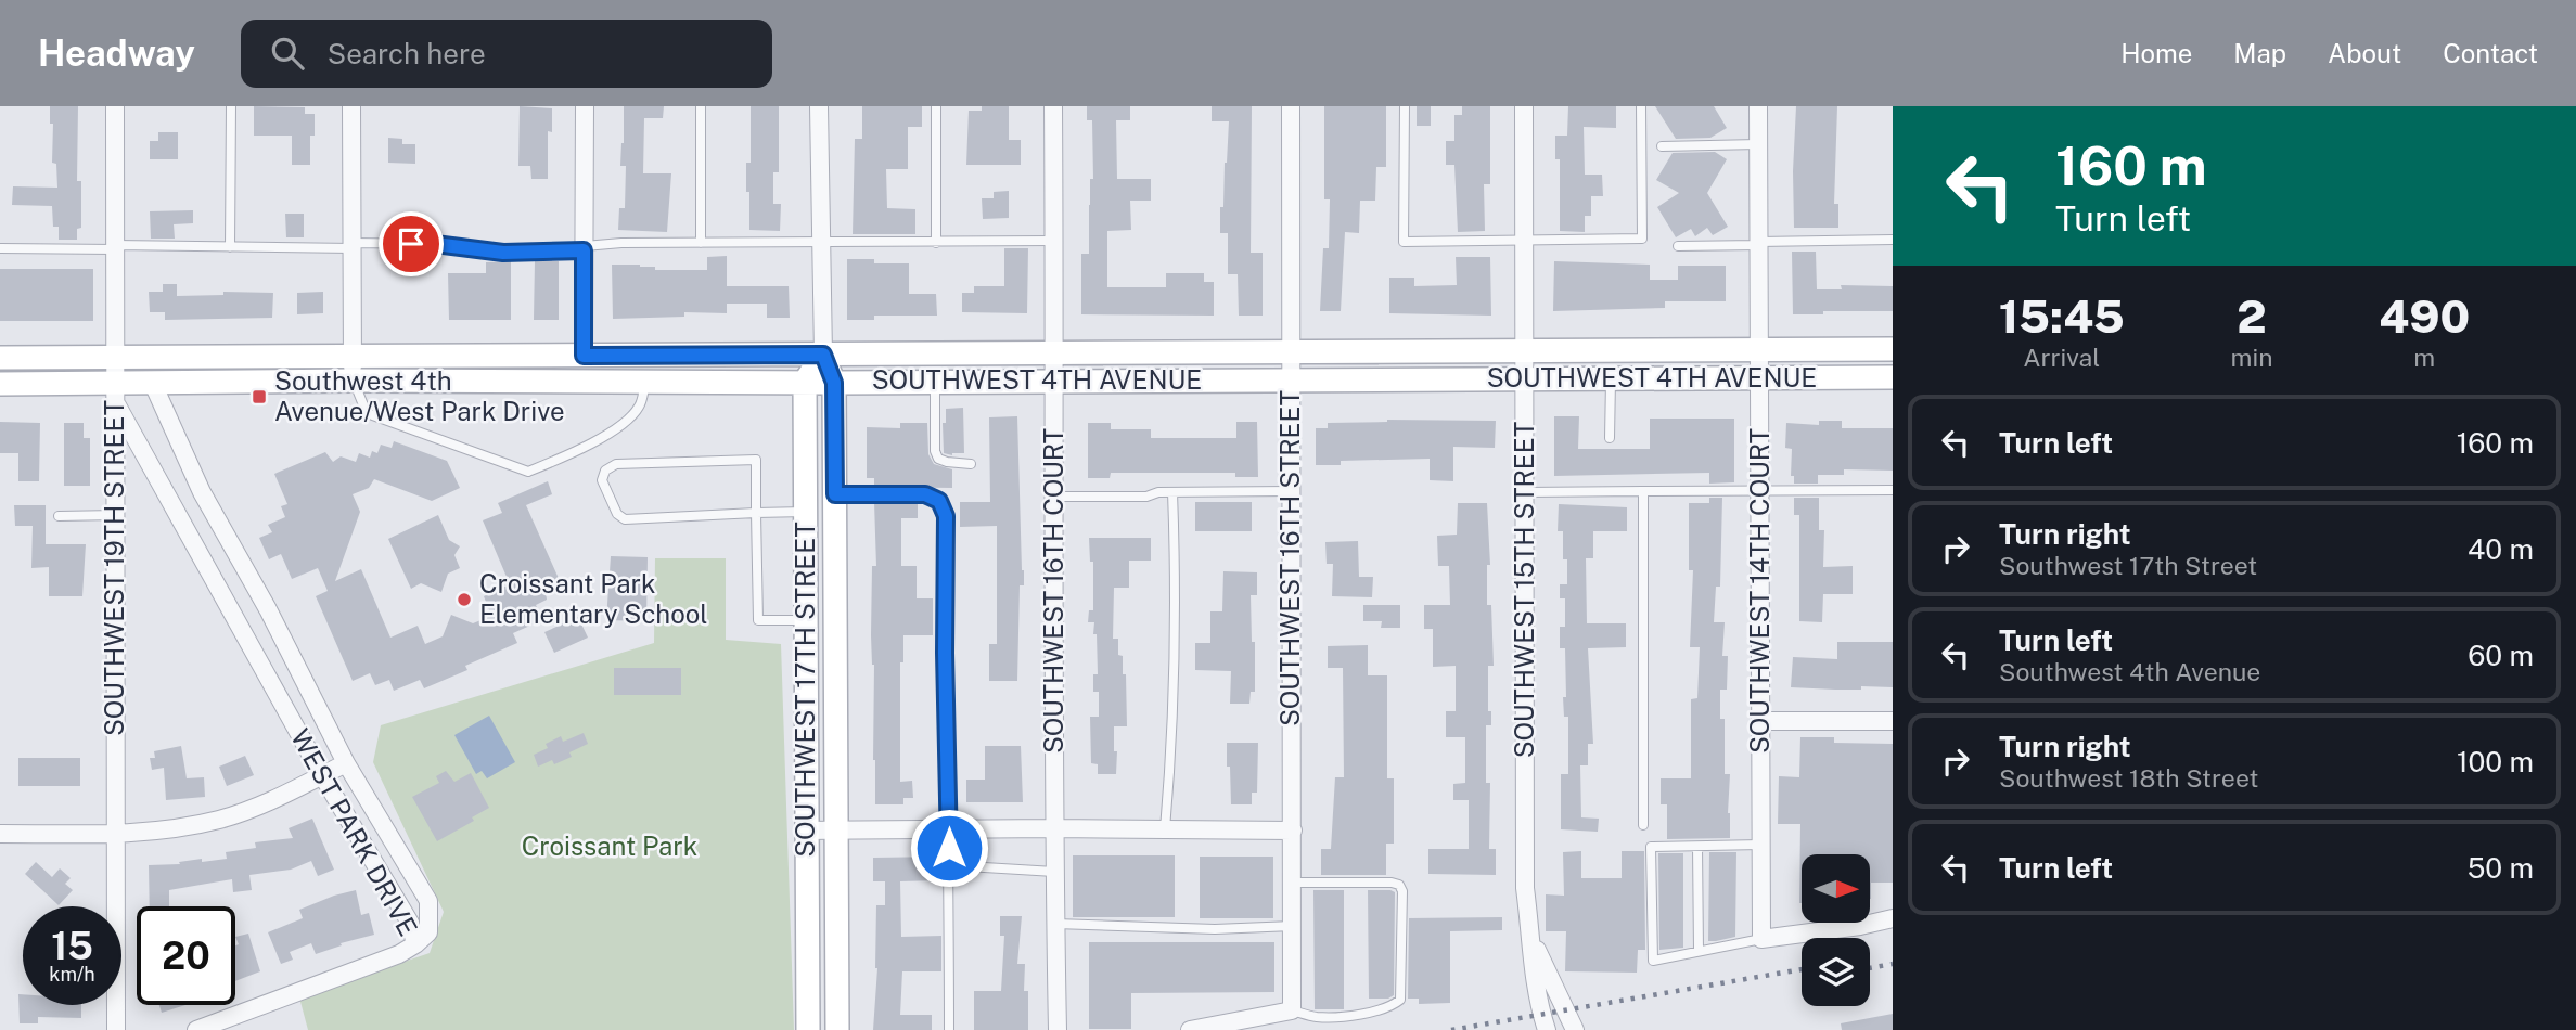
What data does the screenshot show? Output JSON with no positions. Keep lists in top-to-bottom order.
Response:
{
  "streets": {
    "main road": ["SOUTHWEST 4TH AVENUE", "SOUTHWEST 17TH STREET"],
    "street": [
      "SOUTHWEST 16TH STREET",
      "SOUTHWEST 19TH STREET",
      "SOUTHWEST 15TH STREET",
      "SOUTHWEST 16TH COURT",
      "SOUTHWEST 14TH COURT",
      "WEST PARK DRIVE"
    ]
  },
  "crossings": [
    ["SOUTHWEST 4TH AVENUE", "SOUTHWEST 16TH STREET"],
    ["SOUTHWEST 4TH AVENUE", "SOUTHWEST 19TH STREET"],
    ["SOUTHWEST 4TH AVENUE", "SOUTHWEST 15TH STREET"],
    ["SOUTHWEST 4TH AVENUE", "SOUTHWEST 16TH COURT"],
    ["SOUTHWEST 4TH AVENUE", "SOUTHWEST 14TH COURT"],
    ["SOUTHWEST 4TH AVENUE", "SOUTHWEST 17TH STREET"],
    ["SOUTHWEST 4TH AVENUE", "WEST PARK DRIVE"],
    ["SOUTHWEST 19TH STREET", "WEST PARK DRIVE"]
  ],
  "parks": ["Croissant Park"],
  "places": {
    "transit": ["Southwest 4th Avenue/West Park Drive"],
    "other": ["Croissant Park Elementary School"]
  },
  "north": "right",
  "page": {
    "header": "Headway",
    "search": "Search here",
    "nav": [
      "Home",
      "Map",
      "About",
      "Contact"
    ],
    "turn": ["160 m", "Turn left"],
    "eta": [
      "15:45",
      "Arrival",
      "2",
      "min",
      "490",
      "m"
    ],
    "list": [
      {
        "name": "Turn left",
        "value": "160 m"
      },
      {
        "name": "Turn right",
        "note": "Southwest 17th Street",
        "value": "40 m"
      },
      {
        "name": "Turn left",
        "note": "Southwest 4th Avenue",
        "value": "60 m"
      },
      {
        "name": "Turn right",
        "note": "Southwest 18th Street",
        "value": "100 m"
      },
      {
        "name": "Turn left",
        "value": "50 m"
      }
    ],
    "speed": "15 km/h",
    "limit": "20"
  }
}
